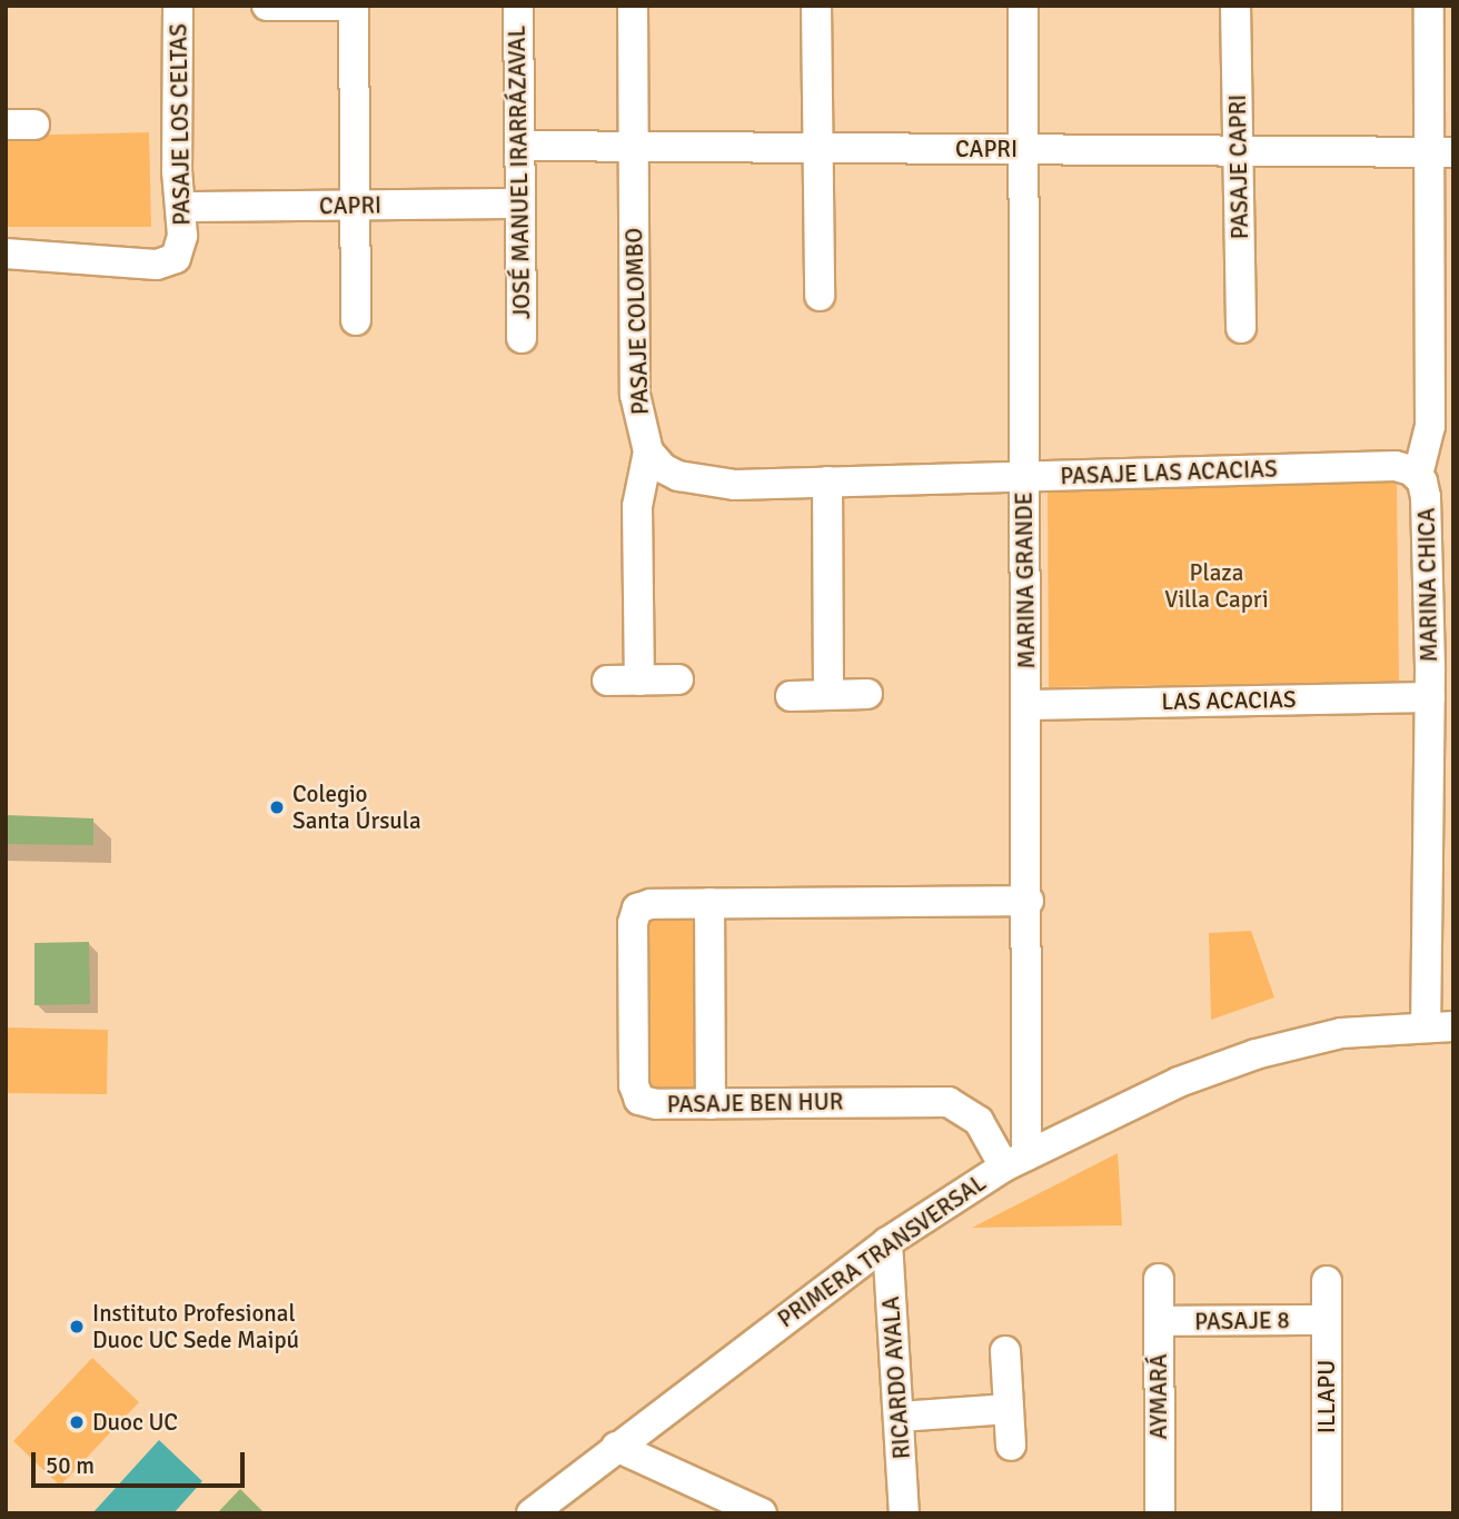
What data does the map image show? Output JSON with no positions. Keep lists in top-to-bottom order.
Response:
{
  "streets": {
    "street": [
      "PASAJE LOS CELTAS",
      "CAPRI",
      "PASAJE CAPRI",
      "JOSÉ MANUEL IRARRÁZAVAL",
      "PASAJE COLOMBO",
      "PASAJE LAS ACACIAS",
      "MARINA GRANDE",
      "MARINA CHICA",
      "LAS ACACIAS",
      "PASAJE BEN HUR",
      "PRIMERA TRANSVERSAL",
      "PASAJE 8",
      "RICARDO AYALA",
      "AYMARÁ",
      "ILLAPU"
    ]
  },
  "crossings": [
    ["PASAJE LOS CELTAS", "CAPRI"],
    ["CAPRI", "PASAJE CAPRI"],
    ["CAPRI", "JOSÉ MANUEL IRARRÁZAVAL"],
    ["CAPRI", "PASAJE COLOMBO"],
    ["CAPRI", "MARINA GRANDE"],
    ["CAPRI", "MARINA CHICA"],
    ["PASAJE COLOMBO", "PASAJE LAS ACACIAS"],
    ["PASAJE LAS ACACIAS", "MARINA GRANDE"],
    ["PASAJE LAS ACACIAS", "MARINA CHICA"],
    ["MARINA GRANDE", "LAS ACACIAS"],
    ["MARINA GRANDE", "PASAJE BEN HUR"],
    ["MARINA GRANDE", "PRIMERA TRANSVERSAL"],
    ["MARINA CHICA", "LAS ACACIAS"],
    ["MARINA CHICA", "PRIMERA TRANSVERSAL"],
    ["PASAJE BEN HUR", "PRIMERA TRANSVERSAL"],
    ["PRIMERA TRANSVERSAL", "RICARDO AYALA"],
    ["PASAJE 8", "AYMARÁ"],
    ["PASAJE 8", "ILLAPU"]
  ],
  "parks": ["Plaza Villa Capri"],
  "places": ["Colegio Santa Úrsula", "Instituto Profesional Duoc UC Sede Maipú", "Duoc UC"],
  "scale_bar": "50 m"
}
